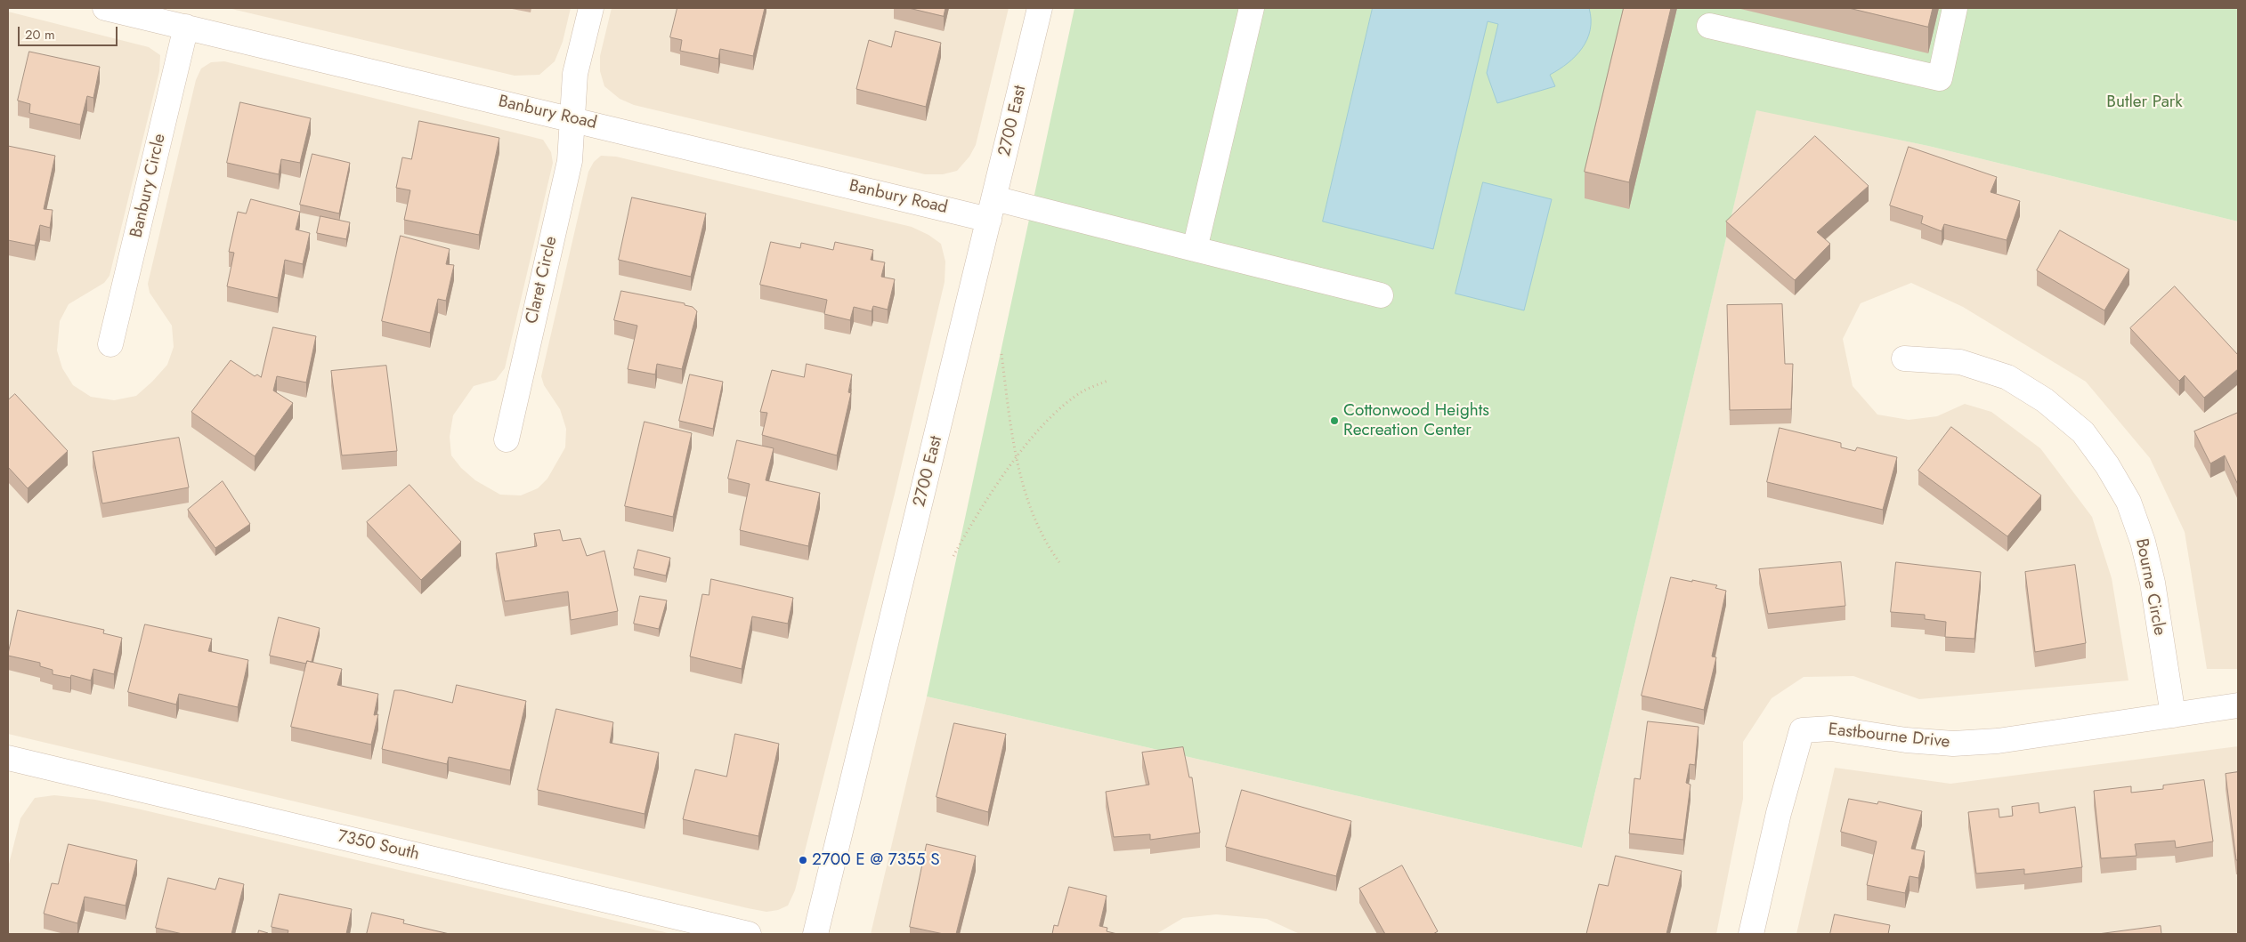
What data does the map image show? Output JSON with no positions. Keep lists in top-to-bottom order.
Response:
{
  "streets": {
    "street": [
      "Banbury Road",
      "2700 East",
      "Banbury Circle",
      "Claret Circle",
      "Bourne Circle",
      "Eastbourne Drive",
      "7350 South"
    ]
  },
  "crossings": [
    ["Banbury Road", "2700 East"],
    ["Banbury Road", "Banbury Circle"],
    ["Banbury Road", "Claret Circle"],
    ["Bourne Circle", "Eastbourne Drive"]
  ],
  "parks": ["Butler Park"],
  "places": ["Cottonwood Heights Recreation Center", "2700 E @ 7355 S"],
  "scale_bar": "20 m"
}
